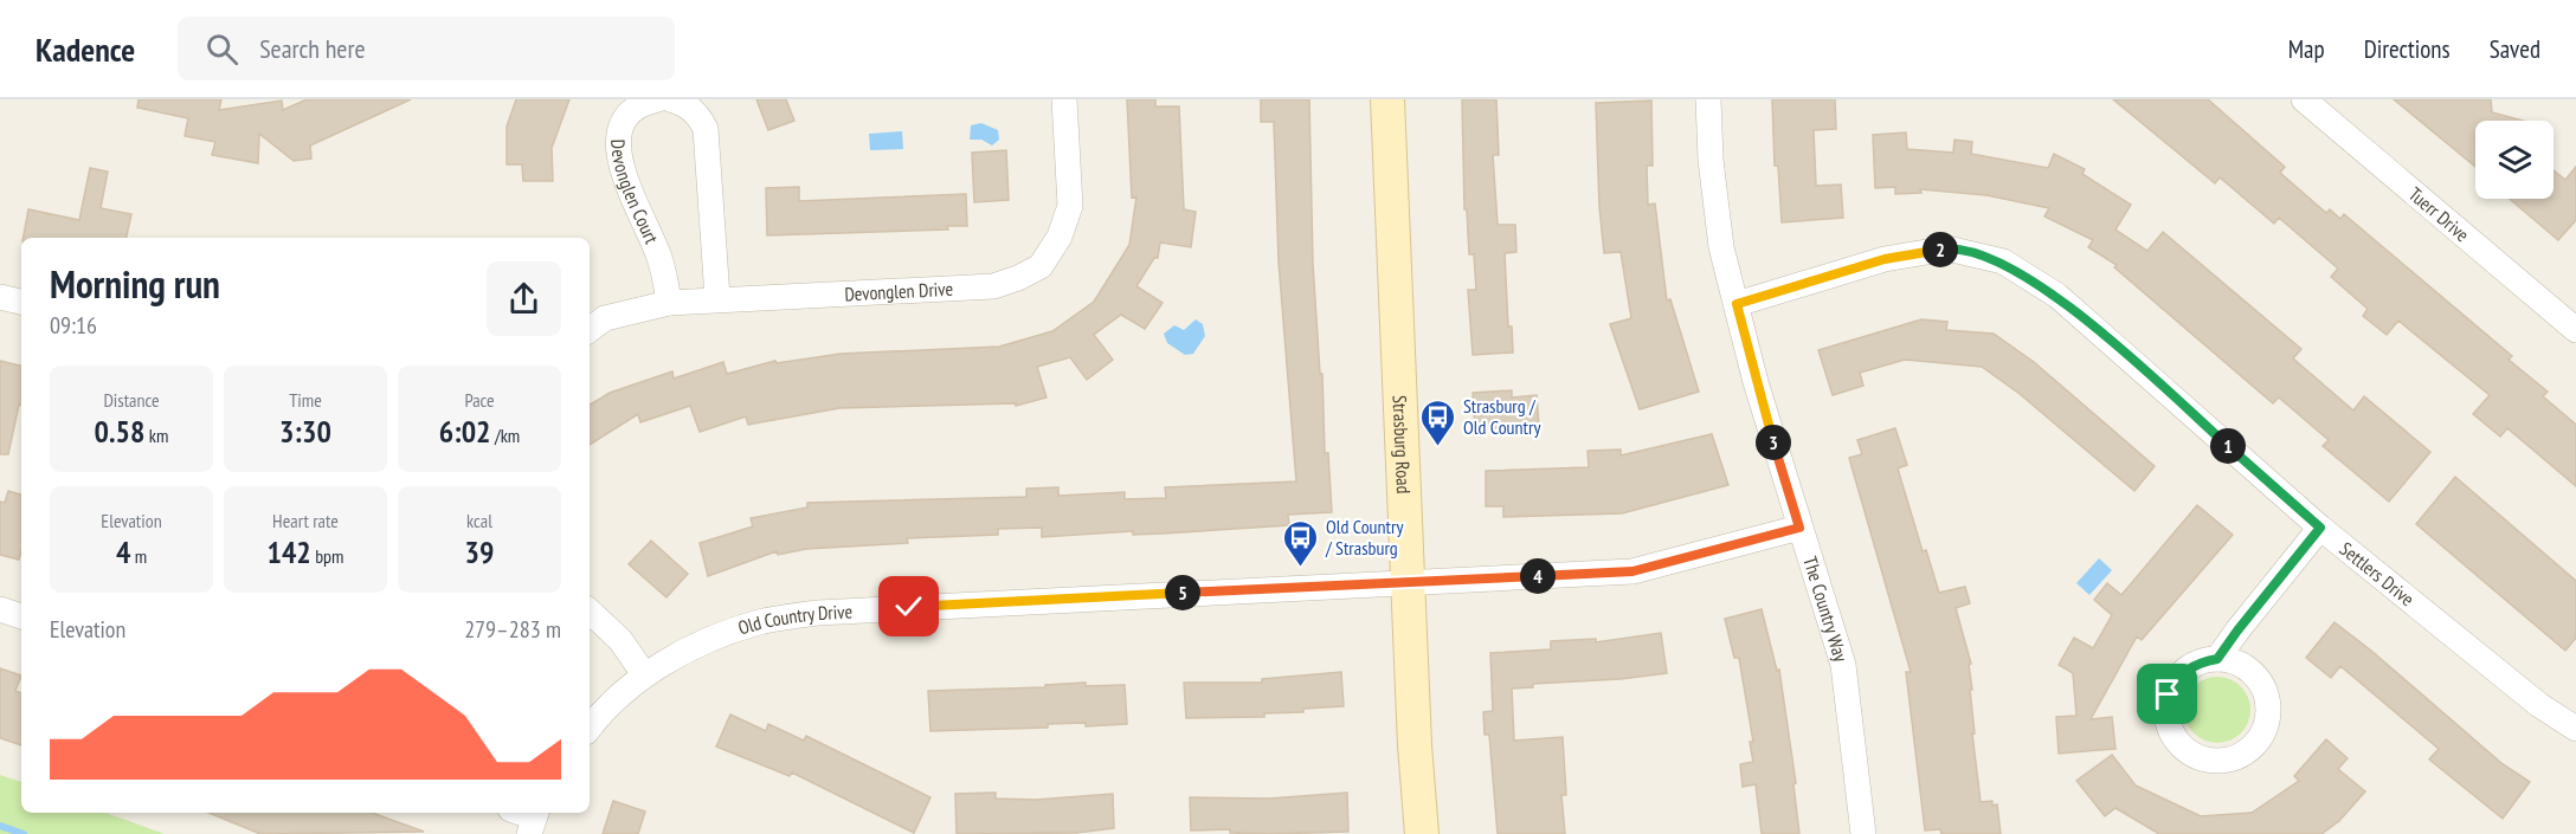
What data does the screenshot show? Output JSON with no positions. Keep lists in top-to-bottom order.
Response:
{
  "streets": {
    "street": [
      "Devonglen Court",
      "Tuerr Drive",
      "Devonglen Drive",
      "Strasburg Road",
      "Settlers Drive",
      "The Country Way",
      "Old Country Drive"
    ]
  },
  "crossings": [
    ["Devonglen Court", "Devonglen Drive"],
    ["Strasburg Road", "Old Country Drive"],
    ["Settlers Drive", "The Country Way"],
    ["The Country Way", "Old Country Drive"]
  ],
  "places": {
    "bus stop": ["Strasburg / Old Country", "Old Country / Strasburg"]
  },
  "page": {
    "header": "Kadence",
    "search": "Search here",
    "nav": ["Map", "Directions", "Saved"],
    "pins": [
      "2",
      "3",
      "1",
      "4",
      "5"
    ],
    "heading": ["Morning run", "09:16"],
    "stats": [
      ["Distance", "0.58 km"],
      ["Time", "3:30"],
      ["Pace", "6:02 /km"],
      ["Elevation", "4 m"],
      ["Heart rate", "142 bpm"],
      ["kcal", "39"]
    ],
    "chart": ["Elevation", "279–283 m"]
  }
}
